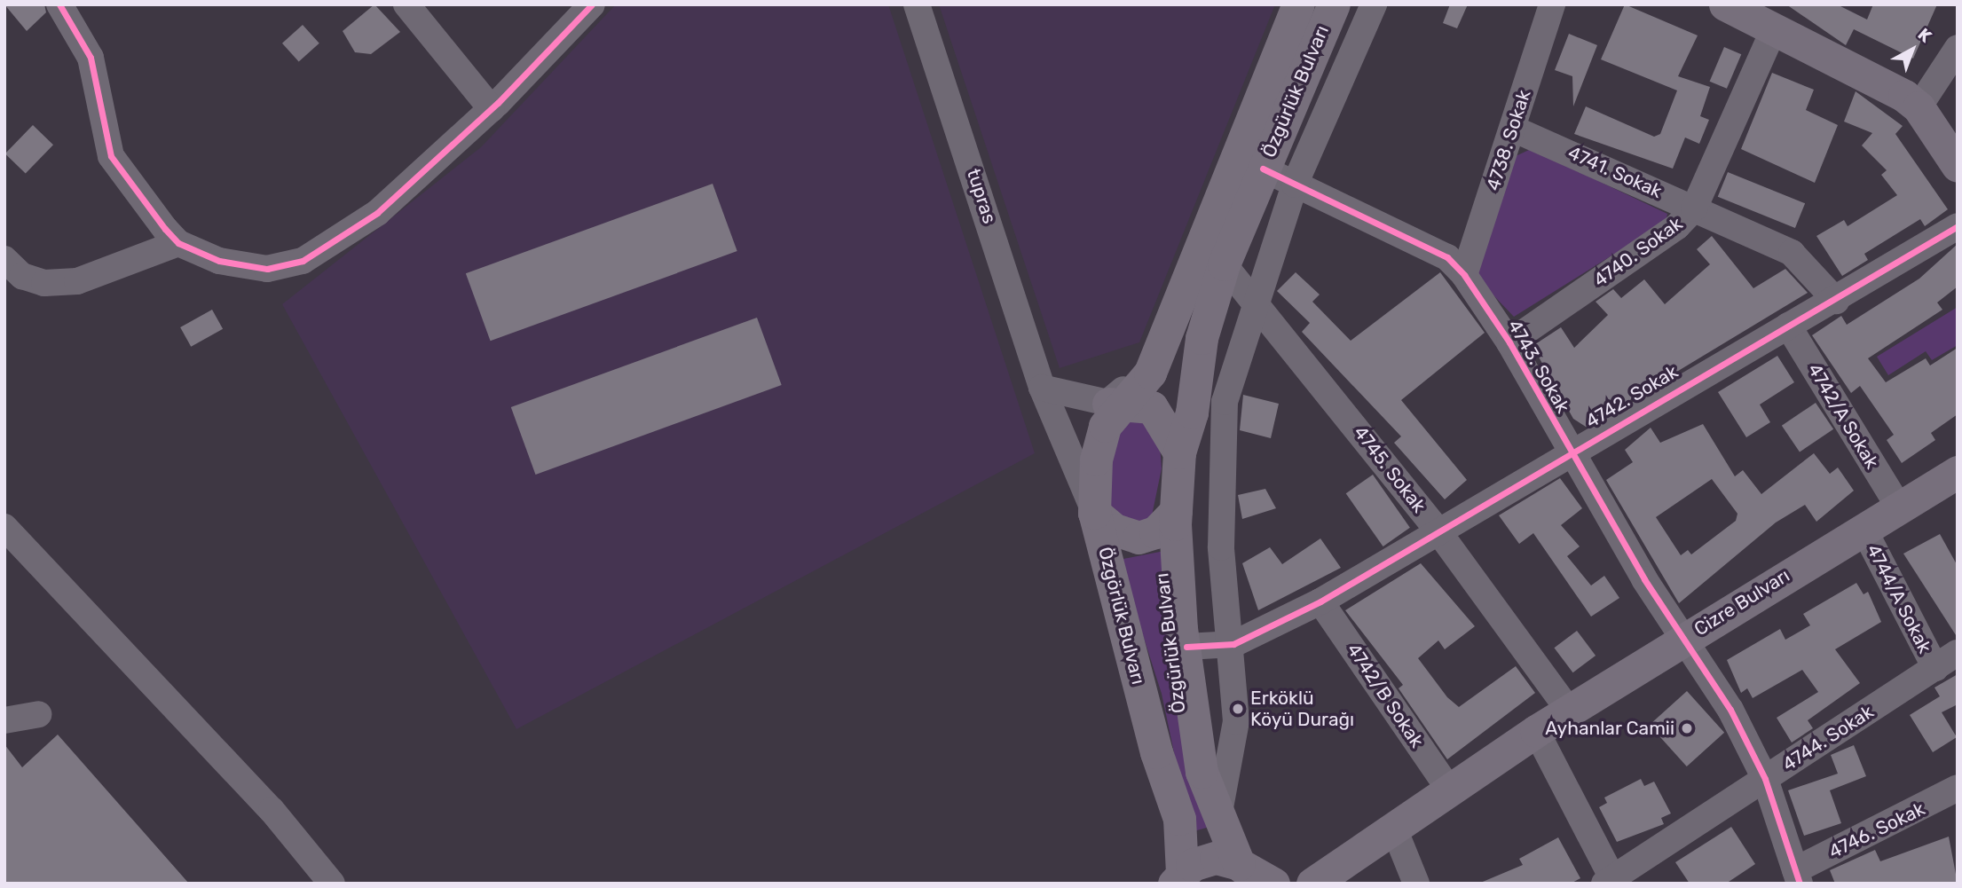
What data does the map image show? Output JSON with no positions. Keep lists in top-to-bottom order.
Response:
{
  "streets": {
    "main road": ["Özgürlük Bulvarı", "Cizre Bulvarı", "Özgörlük Bulvarı"],
    "street": [
      "4738. Sokak",
      "4741. Sokak",
      "tupras",
      "4740. Sokak",
      "4743. Sokak",
      "4742. Sokak",
      "4742/A Sokak",
      "4745. Sokak",
      "4744/A Sokak",
      "4742/B Sokak",
      "4744. Sokak",
      "4746. Sokak"
    ]
  },
  "crossings": [
    ["Özgürlük Bulvarı", "tupras"],
    ["Özgürlük Bulvarı", "4743. Sokak"],
    ["Özgürlük Bulvarı", "4742. Sokak"],
    ["Özgürlük Bulvarı", "4745. Sokak"],
    ["Özgürlük Bulvarı", "Özgörlük Bulvarı"],
    ["4738. Sokak", "4741. Sokak"],
    ["4738. Sokak", "4743. Sokak"],
    ["4741. Sokak", "4740. Sokak"],
    ["4741. Sokak", "4742. Sokak"],
    ["tupras", "Özgörlük Bulvarı"],
    ["4740. Sokak", "4743. Sokak"],
    ["4743. Sokak", "4742. Sokak"],
    ["4743. Sokak", "Cizre Bulvarı"],
    ["4743. Sokak", "4744. Sokak"],
    ["4743. Sokak", "4746. Sokak"],
    ["4742. Sokak", "4742/A Sokak"],
    ["4742. Sokak", "4745. Sokak"],
    ["4742. Sokak", "4742/B Sokak"],
    ["4742/A Sokak", "Cizre Bulvarı"],
    ["4745. Sokak", "Cizre Bulvarı"],
    ["4744/A Sokak", "Cizre Bulvarı"],
    ["4744/A Sokak", "4744. Sokak"],
    ["Cizre Bulvarı", "4742/B Sokak"]
  ],
  "places": ["Erköklü Köyü Durağı", "Ayhanlar Camii"],
  "north": "top right"
}
